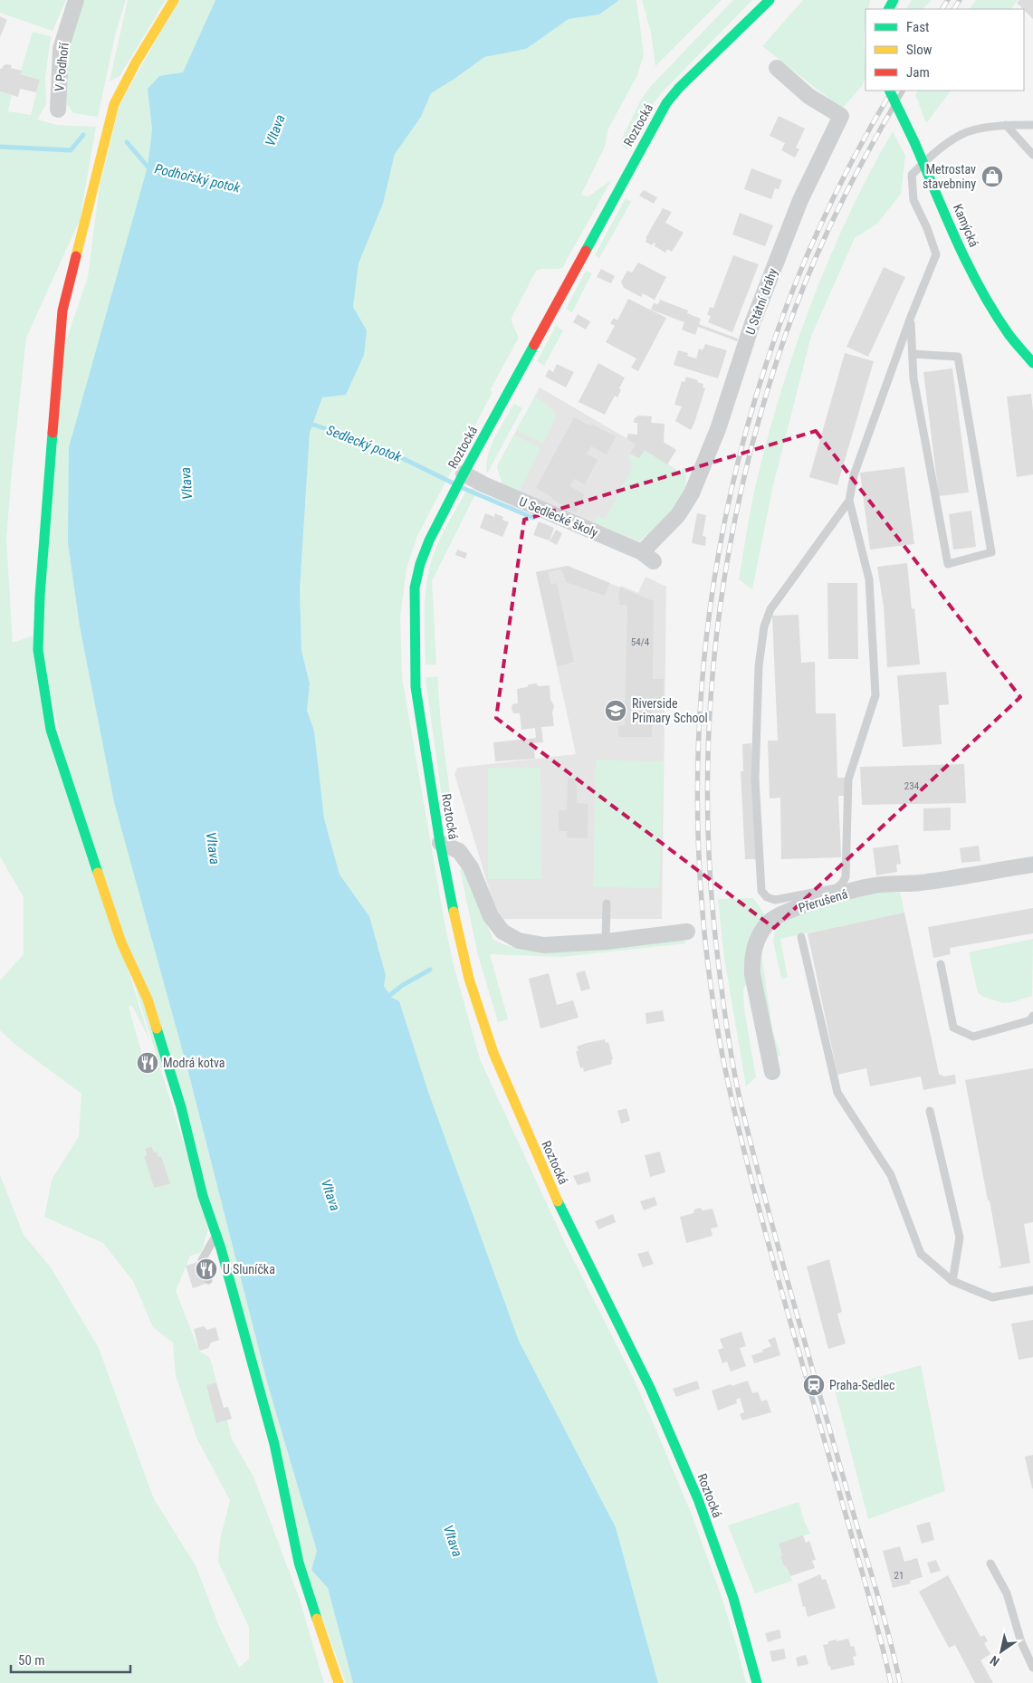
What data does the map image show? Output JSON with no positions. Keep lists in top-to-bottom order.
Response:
{
  "streets": {
    "main road": ["Roztocká", "Kamýcká"],
    "street": [
      "V Podhoří",
      "U Státní dráhy",
      "U Sedlecké školy",
      "Přerušená"
    ]
  },
  "crossings": [
    ["Roztocká", "U Sedlecké školy"],
    ["U Státní dráhy", "U Sedlecké školy"]
  ],
  "water": ["Vltava", "Podhořský potok", "Sedlecký potok"],
  "places": {
    "shop": ["Metrostav stavebniny"],
    "school or university": ["Riverside Primary School"],
    "restaurant": ["Modrá kotva", "U Sluníčka"],
    "station": ["Praha-Sedlec"]
  },
  "house_numbers": ["54/4", "234", "21"],
  "legend": ["Fast", "Slow", "Jam"],
  "scale_bar": "50 m",
  "north": "bottom left"
}
